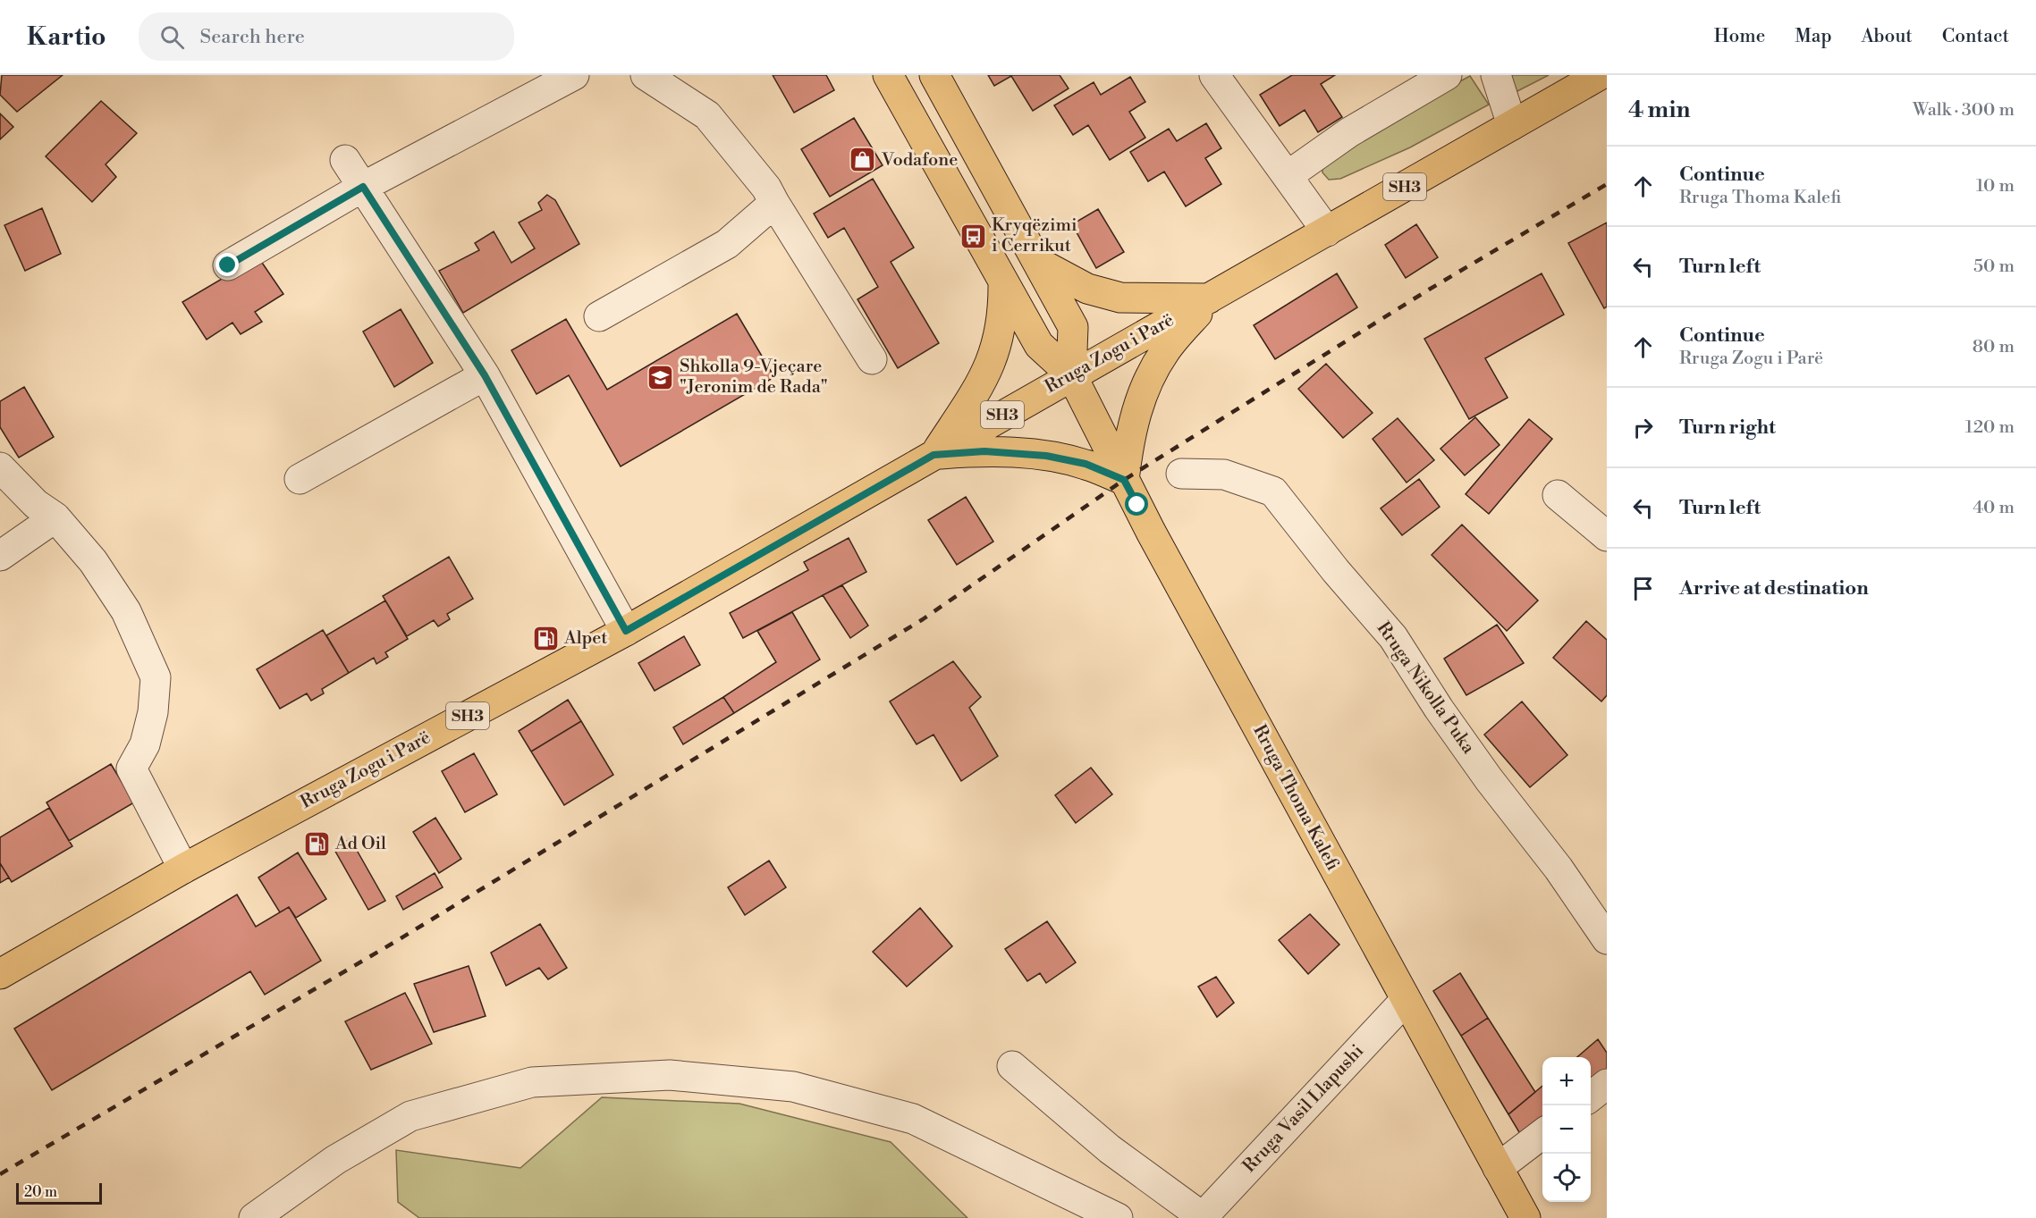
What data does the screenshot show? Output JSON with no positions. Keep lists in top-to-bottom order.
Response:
{
  "streets": {
    "main road": ["SH3", "Rruga Zogu i Parë", "Rruga Thoma Kalefi"],
    "street": ["Rruga Nikolla Puka", "Rruga Vasil Llapushi"]
  },
  "crossings": [
    ["Rruga Zogu i Parë", "Rruga Thoma Kalefi"],
    ["Rruga Thoma Kalefi", "Rruga Vasil Llapushi"]
  ],
  "places": {
    "shop": ["Vodafone"],
    "bus stop": ["Kryqëzimi i Cerrikut"],
    "school or university": ["Shkolla 9-Vjeçare \"Jeronim de Rada\""],
    "fuel station": ["Alpet", "Ad Oil"]
  },
  "scale_bar": "20 m",
  "page": {
    "header": "Kartio",
    "search": "Search here",
    "nav": [
      "Home",
      "Map",
      "About",
      "Contact"
    ],
    "heading": ["4 min", "Walk · 300 m"],
    "list": [
      ["Continue", "Rruga Thoma Kalefi", "10 m"],
      ["Turn left", "50 m"],
      ["Continue", "Rruga Zogu i Parë", "80 m"],
      ["Turn right", "120 m"],
      ["Turn left", "40 m"],
      "Arrive at destination"
    ],
    "map_buttons": ["+", "−"],
    "scale": "20 m"
  }
}
